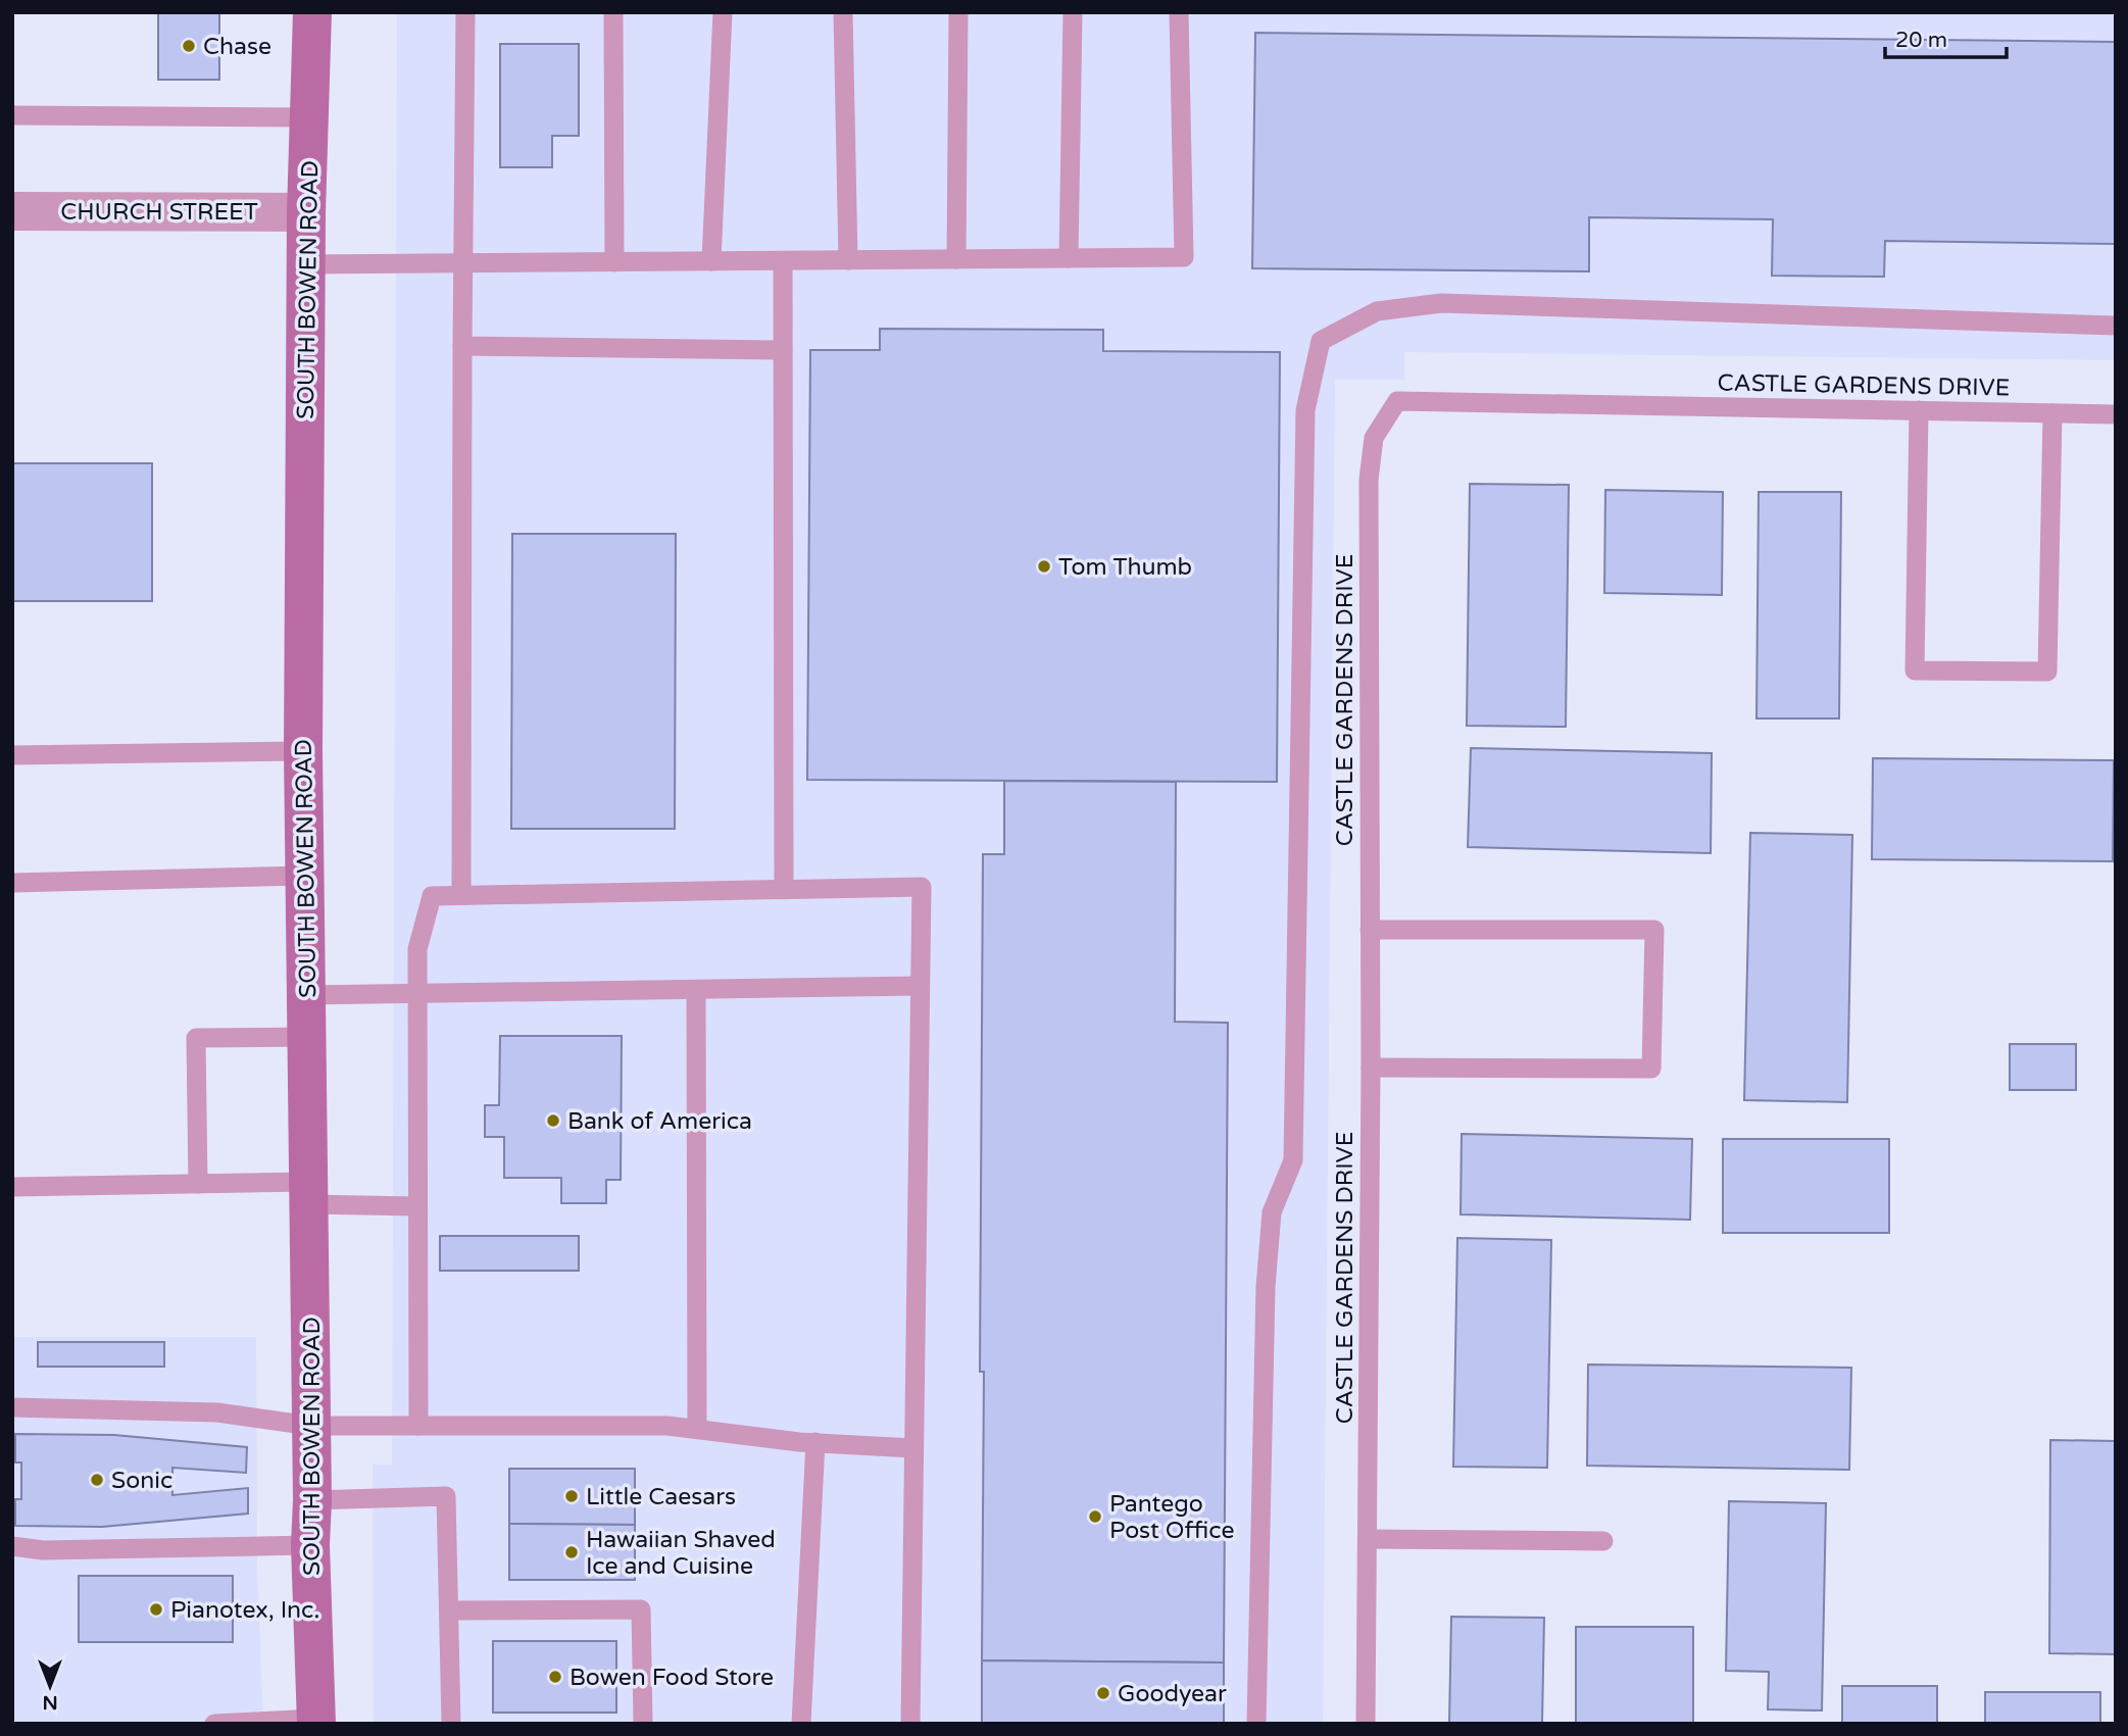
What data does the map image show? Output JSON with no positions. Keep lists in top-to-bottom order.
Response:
{
  "streets": {
    "main road": ["SOUTH BOWEN ROAD"],
    "street": ["CHURCH STREET"],
    "lane": ["CASTLE GARDENS DRIVE"]
  },
  "crossings": [
    ["CHURCH STREET", "SOUTH BOWEN ROAD"]
  ],
  "places": [
    "Chase",
    "Tom Thumb",
    "Bank of America",
    "Sonic",
    "Little Caesars",
    "Pantego Post Office",
    "Hawaiian Shaved Ice and Cuisine",
    "Pianotex, Inc.",
    "Bowen Food Store",
    "Goodyear"
  ],
  "scale_bar": "20 m",
  "north": "bottom"
}
